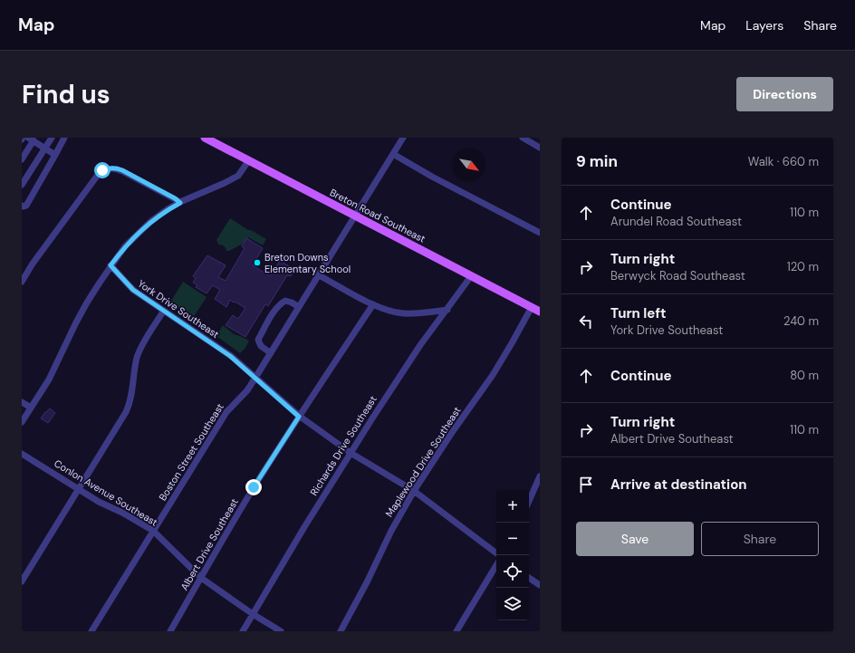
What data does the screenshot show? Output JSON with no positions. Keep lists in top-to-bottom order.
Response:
{
  "streets": {
    "main road": ["Breton Road Southeast"],
    "street": [
      "York Drive Southeast",
      "Richards Drive Southeast",
      "Boston Street Southeast",
      "Maplewood Drive Southeast",
      "Conlon Avenue Southeast",
      "Albert Drive Southeast"
    ]
  },
  "crossings": [
    ["Breton Road Southeast", "Richards Drive Southeast"],
    ["Breton Road Southeast", "Boston Street Southeast"],
    ["Breton Road Southeast", "Maplewood Drive Southeast"],
    ["York Drive Southeast", "Richards Drive Southeast"],
    ["York Drive Southeast", "Boston Street Southeast"],
    ["York Drive Southeast", "Maplewood Drive Southeast"],
    ["York Drive Southeast", "Albert Drive Southeast"],
    ["Richards Drive Southeast", "Conlon Avenue Southeast"],
    ["Boston Street Southeast", "Conlon Avenue Southeast"],
    ["Conlon Avenue Southeast", "Albert Drive Southeast"]
  ],
  "places": ["Breton Downs Elementary School"],
  "north": "bottom right",
  "page": {
    "header": "Map",
    "nav": ["Map", "Layers", "Share"],
    "buttons": [
      "Directions",
      ["Save", "Share"]
    ],
    "title": "Find us",
    "heading": ["9 min", "Walk · 660 m"],
    "list": [
      ["Continue", "Arundel Road Southeast", "110 m"],
      ["Turn right", "Berwyck Road Southeast", "120 m"],
      ["Turn left", "York Drive Southeast", "240 m"],
      ["Continue", "80 m"],
      ["Turn right", "Albert Drive Southeast", "110 m"],
      "Arrive at destination"
    ],
    "map_buttons": ["+", "−"]
  }
}
